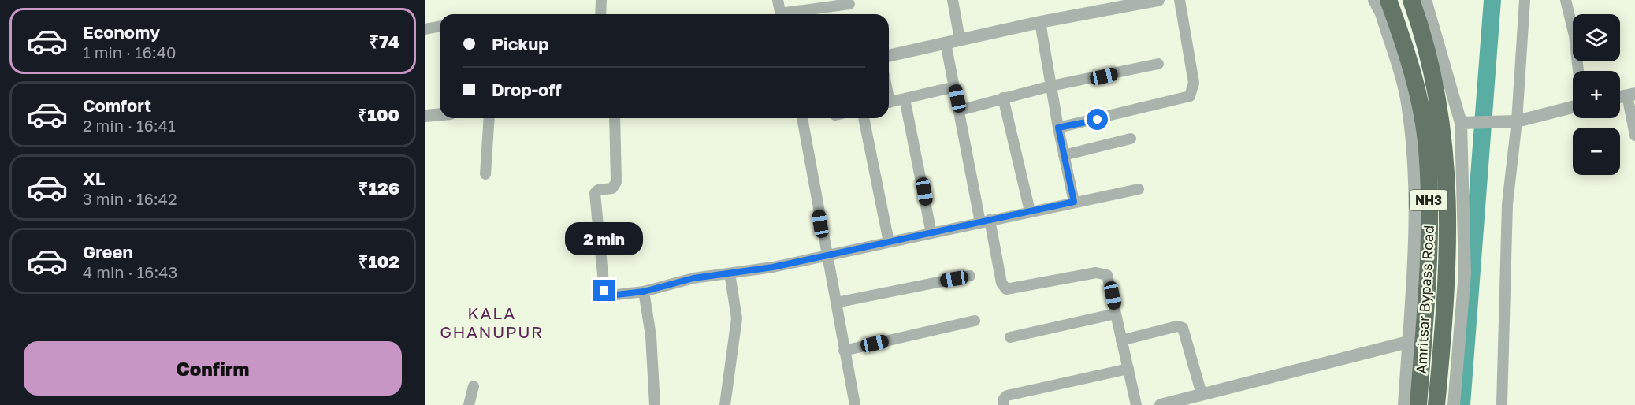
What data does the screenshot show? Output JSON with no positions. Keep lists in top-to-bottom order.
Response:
{
  "streets": {
    "highway": ["NH3", "Amritsar Bypass Road"]
  },
  "districts": ["KALA GHANUPUR"],
  "page": {
    "list": [
      {
        "name": "Economy",
        "note": "1 min · 16:40",
        "value": "₹74"
      },
      {
        "name": "Comfort",
        "note": "2 min · 16:41",
        "value": "₹100"
      },
      {
        "name": "XL",
        "note": "3 min · 16:42",
        "value": "₹126"
      },
      {
        "name": "Green",
        "note": "4 min · 16:43",
        "value": "₹102"
      }
    ],
    "map_buttons": ["+", "−"],
    "banner": ["Pickup", "Drop-off"],
    "bubble": "2 min",
    "buttons": "Confirm"
  }
}
